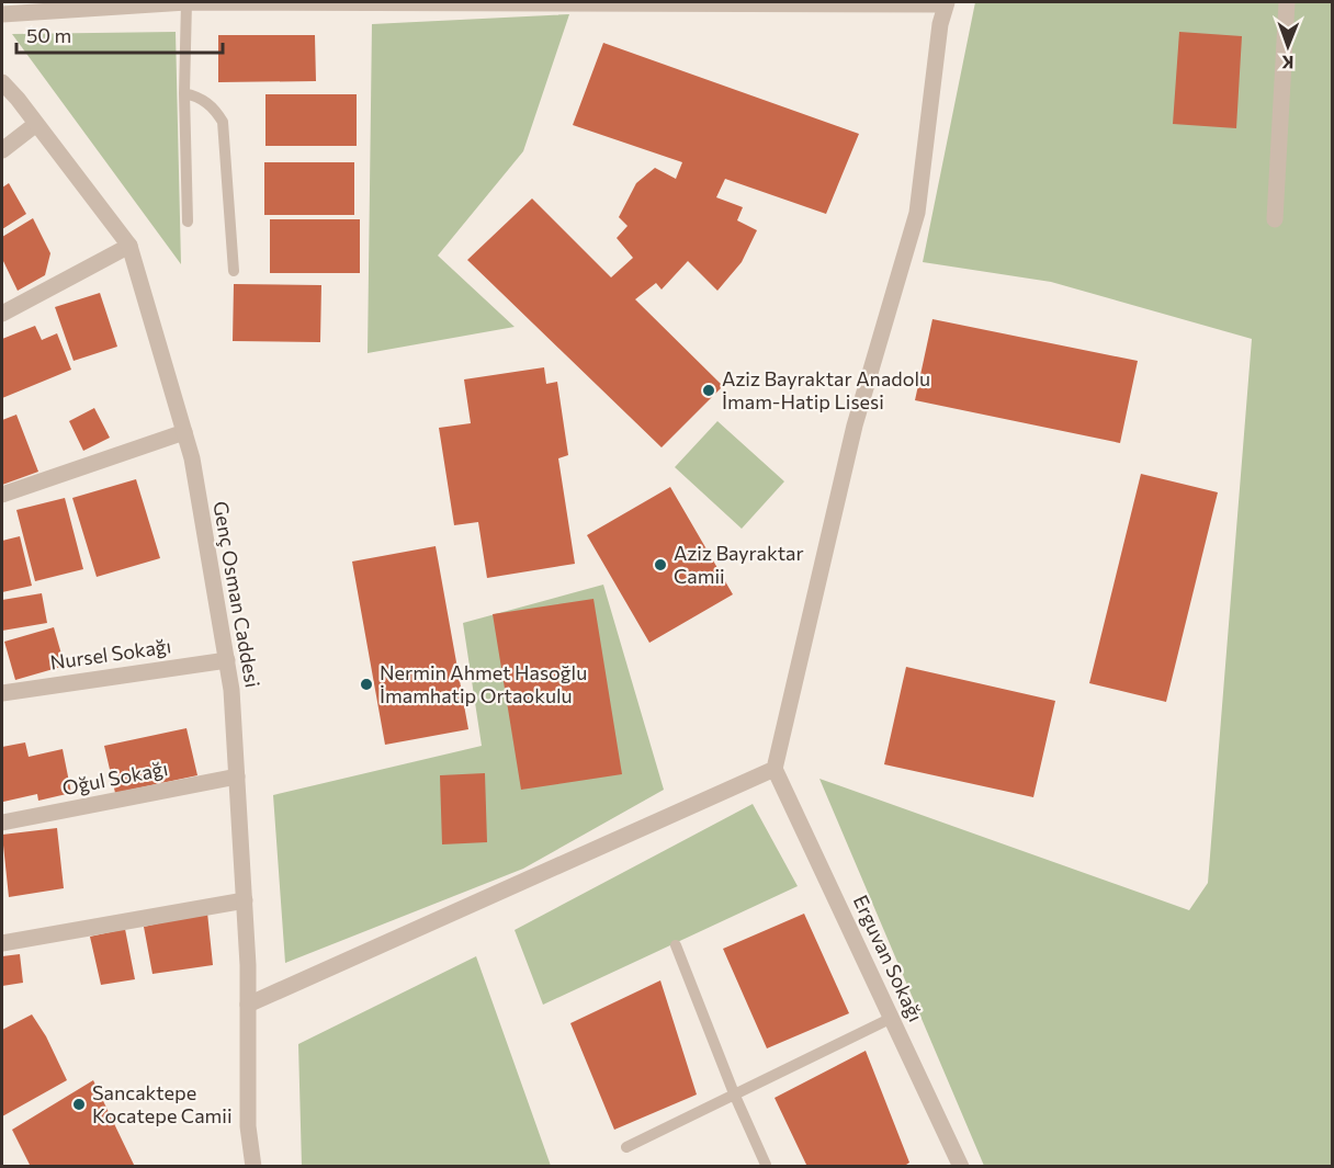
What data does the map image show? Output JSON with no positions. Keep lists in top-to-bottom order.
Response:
{
  "streets": {
    "street": [
      "Genç Osman Caddesi",
      "Nursel Sokağı",
      "Oğul Sokağı",
      "Erguvan Sokağı"
    ]
  },
  "crossings": [
    ["Genç Osman Caddesi", "Nursel Sokağı"],
    ["Genç Osman Caddesi", "Oğul Sokağı"]
  ],
  "places": [
    "Aziz Bayraktar Anadolu İmam-Hatip Lisesi",
    "Aziz Bayraktar Camii",
    "Nermin Ahmet Hasoğlu İmamhatip Ortaokulu",
    "Sancaktepe Kocatepe Camii"
  ],
  "scale_bar": "50 m",
  "north": "bottom"
}
